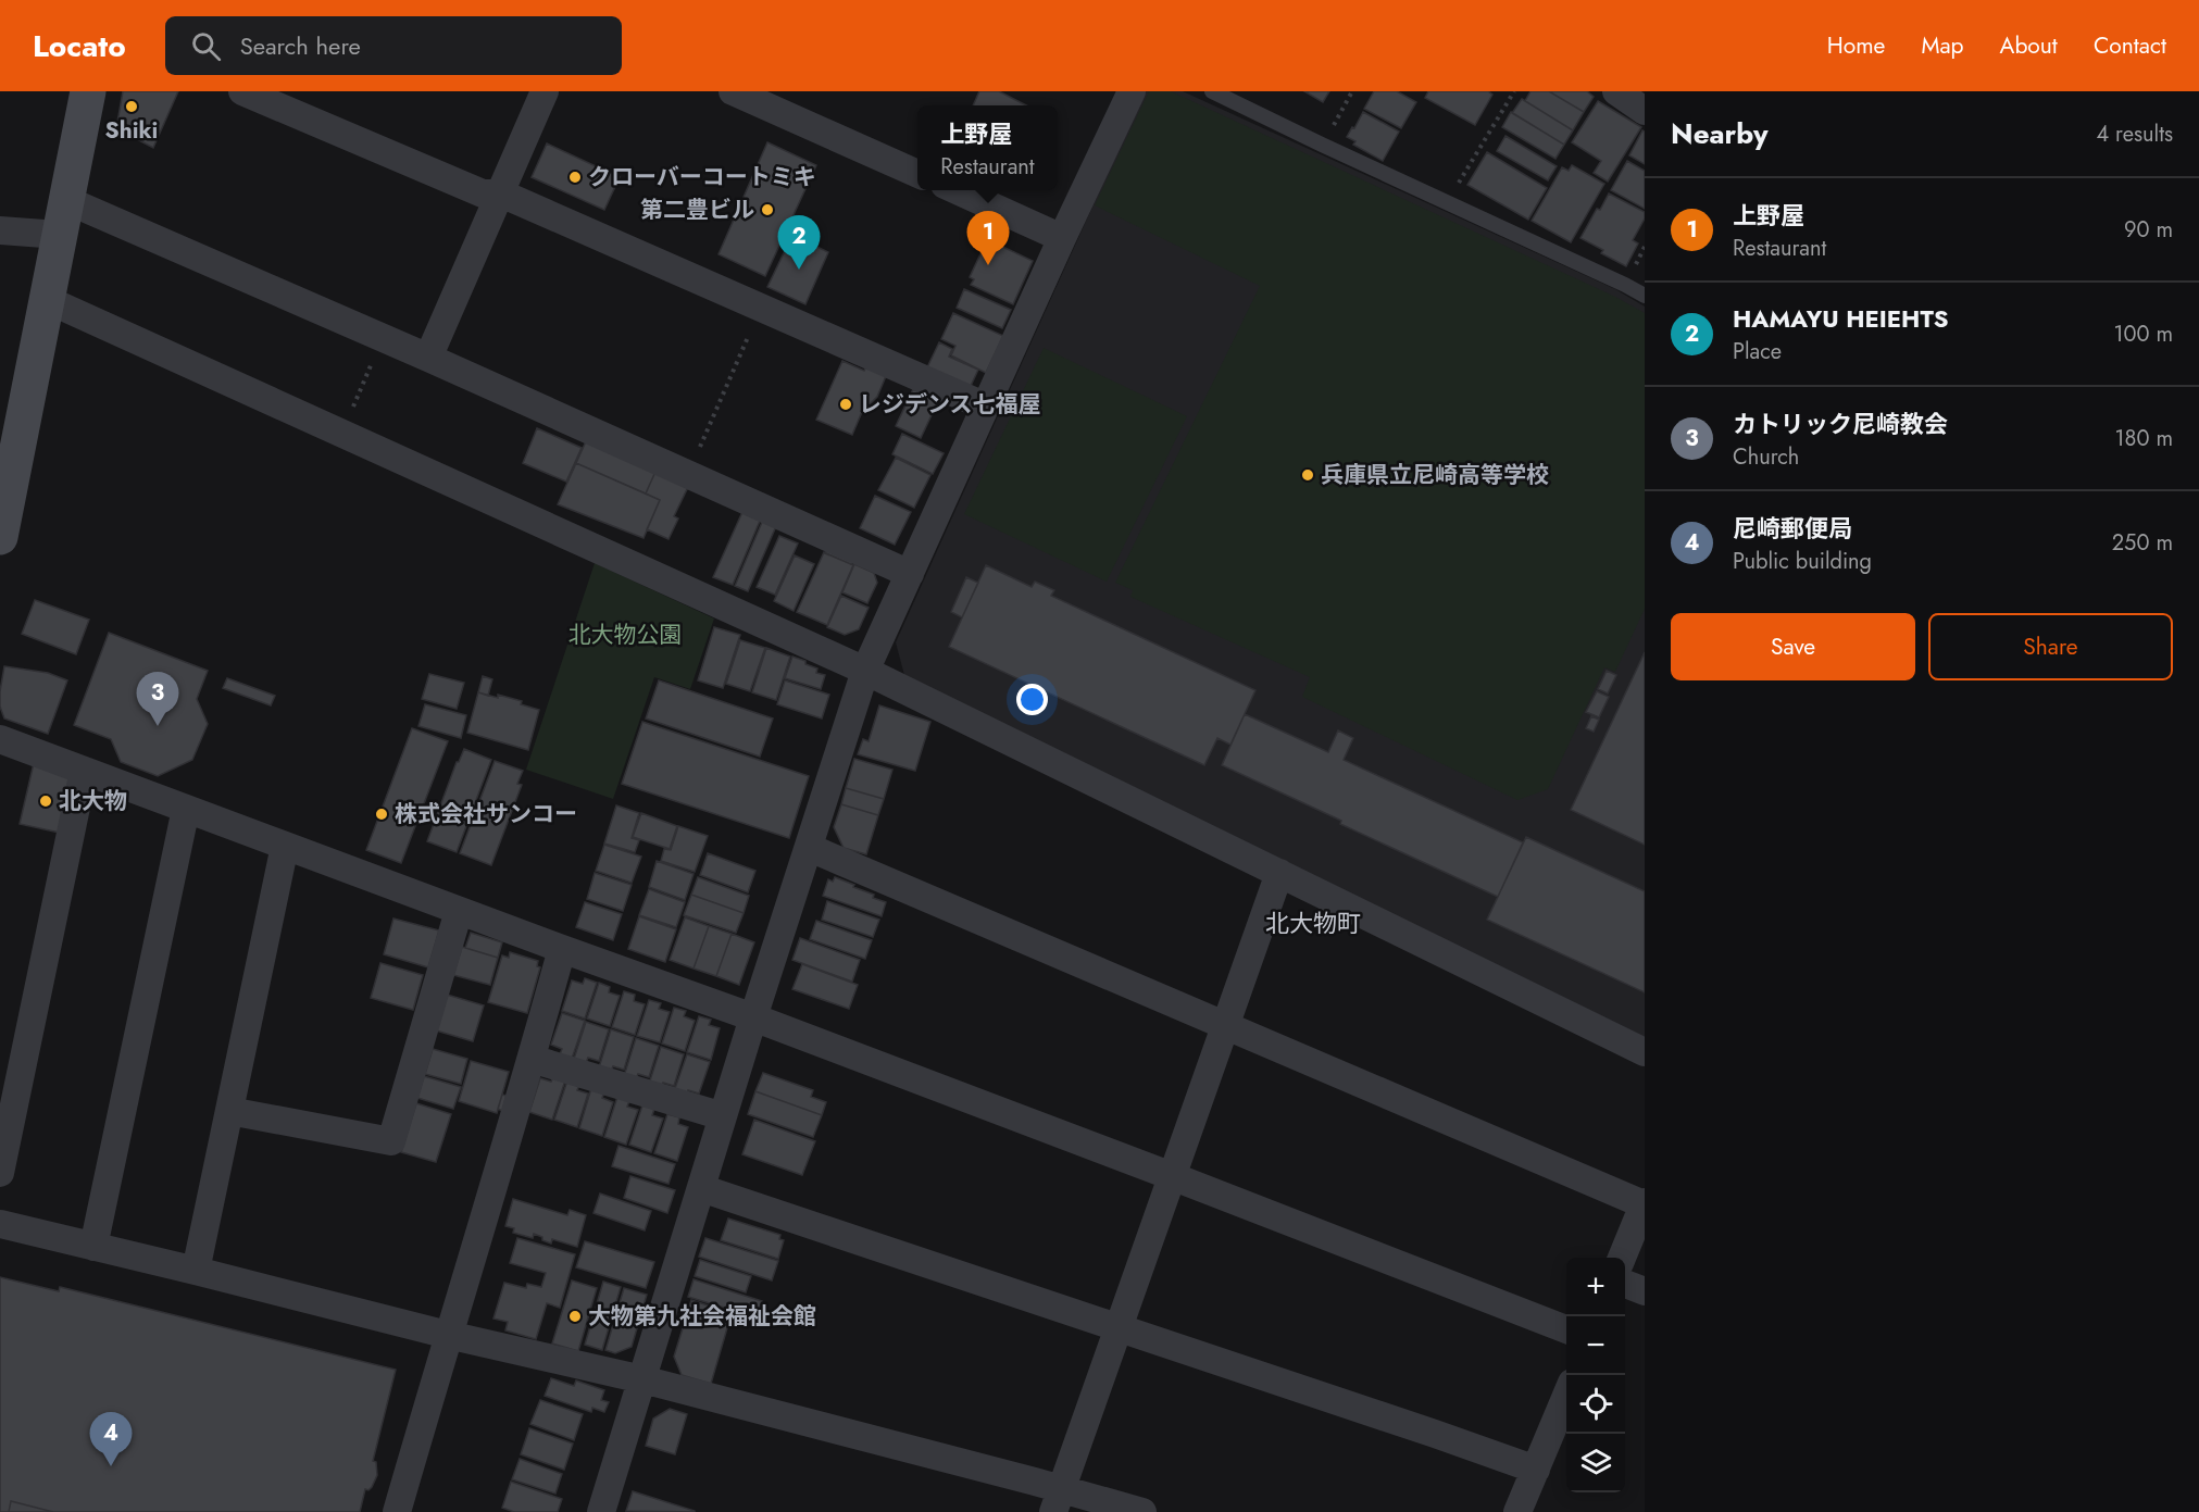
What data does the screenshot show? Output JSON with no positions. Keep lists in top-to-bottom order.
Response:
{
  "districts": ["北大物町"],
  "parks": ["北大物公園"],
  "places": [
    "Shiki",
    "クローバーコートミキ",
    "第二豊ビル",
    "レジデンス七福屋",
    "兵庫県立尼崎高等学校",
    "北大物",
    "株式会社サンコー",
    "大物第九社会福祉会館"
  ],
  "page": {
    "header": "Locato",
    "search": "Search here",
    "nav": [
      "Home",
      "Map",
      "About",
      "Contact"
    ],
    "heading": ["Nearby", "4 results"],
    "popup": ["上野屋", "Restaurant"],
    "list": [
      {
        "mark": "1",
        "name": "上野屋",
        "note": "Restaurant",
        "value": "90 m"
      },
      {
        "mark": "2",
        "name": "HAMAYU HEIEHTS",
        "note": "Place",
        "value": "100 m"
      },
      {
        "mark": "3",
        "name": "カトリック尼崎教会",
        "note": "Church",
        "value": "180 m"
      },
      {
        "mark": "4",
        "name": "尼崎郵便局",
        "note": "Public building",
        "value": "250 m"
      }
    ],
    "pins": [
      "1",
      "2",
      "3",
      "4"
    ],
    "buttons": ["Save", "Share"],
    "map_buttons": ["+", "−"]
  }
}
